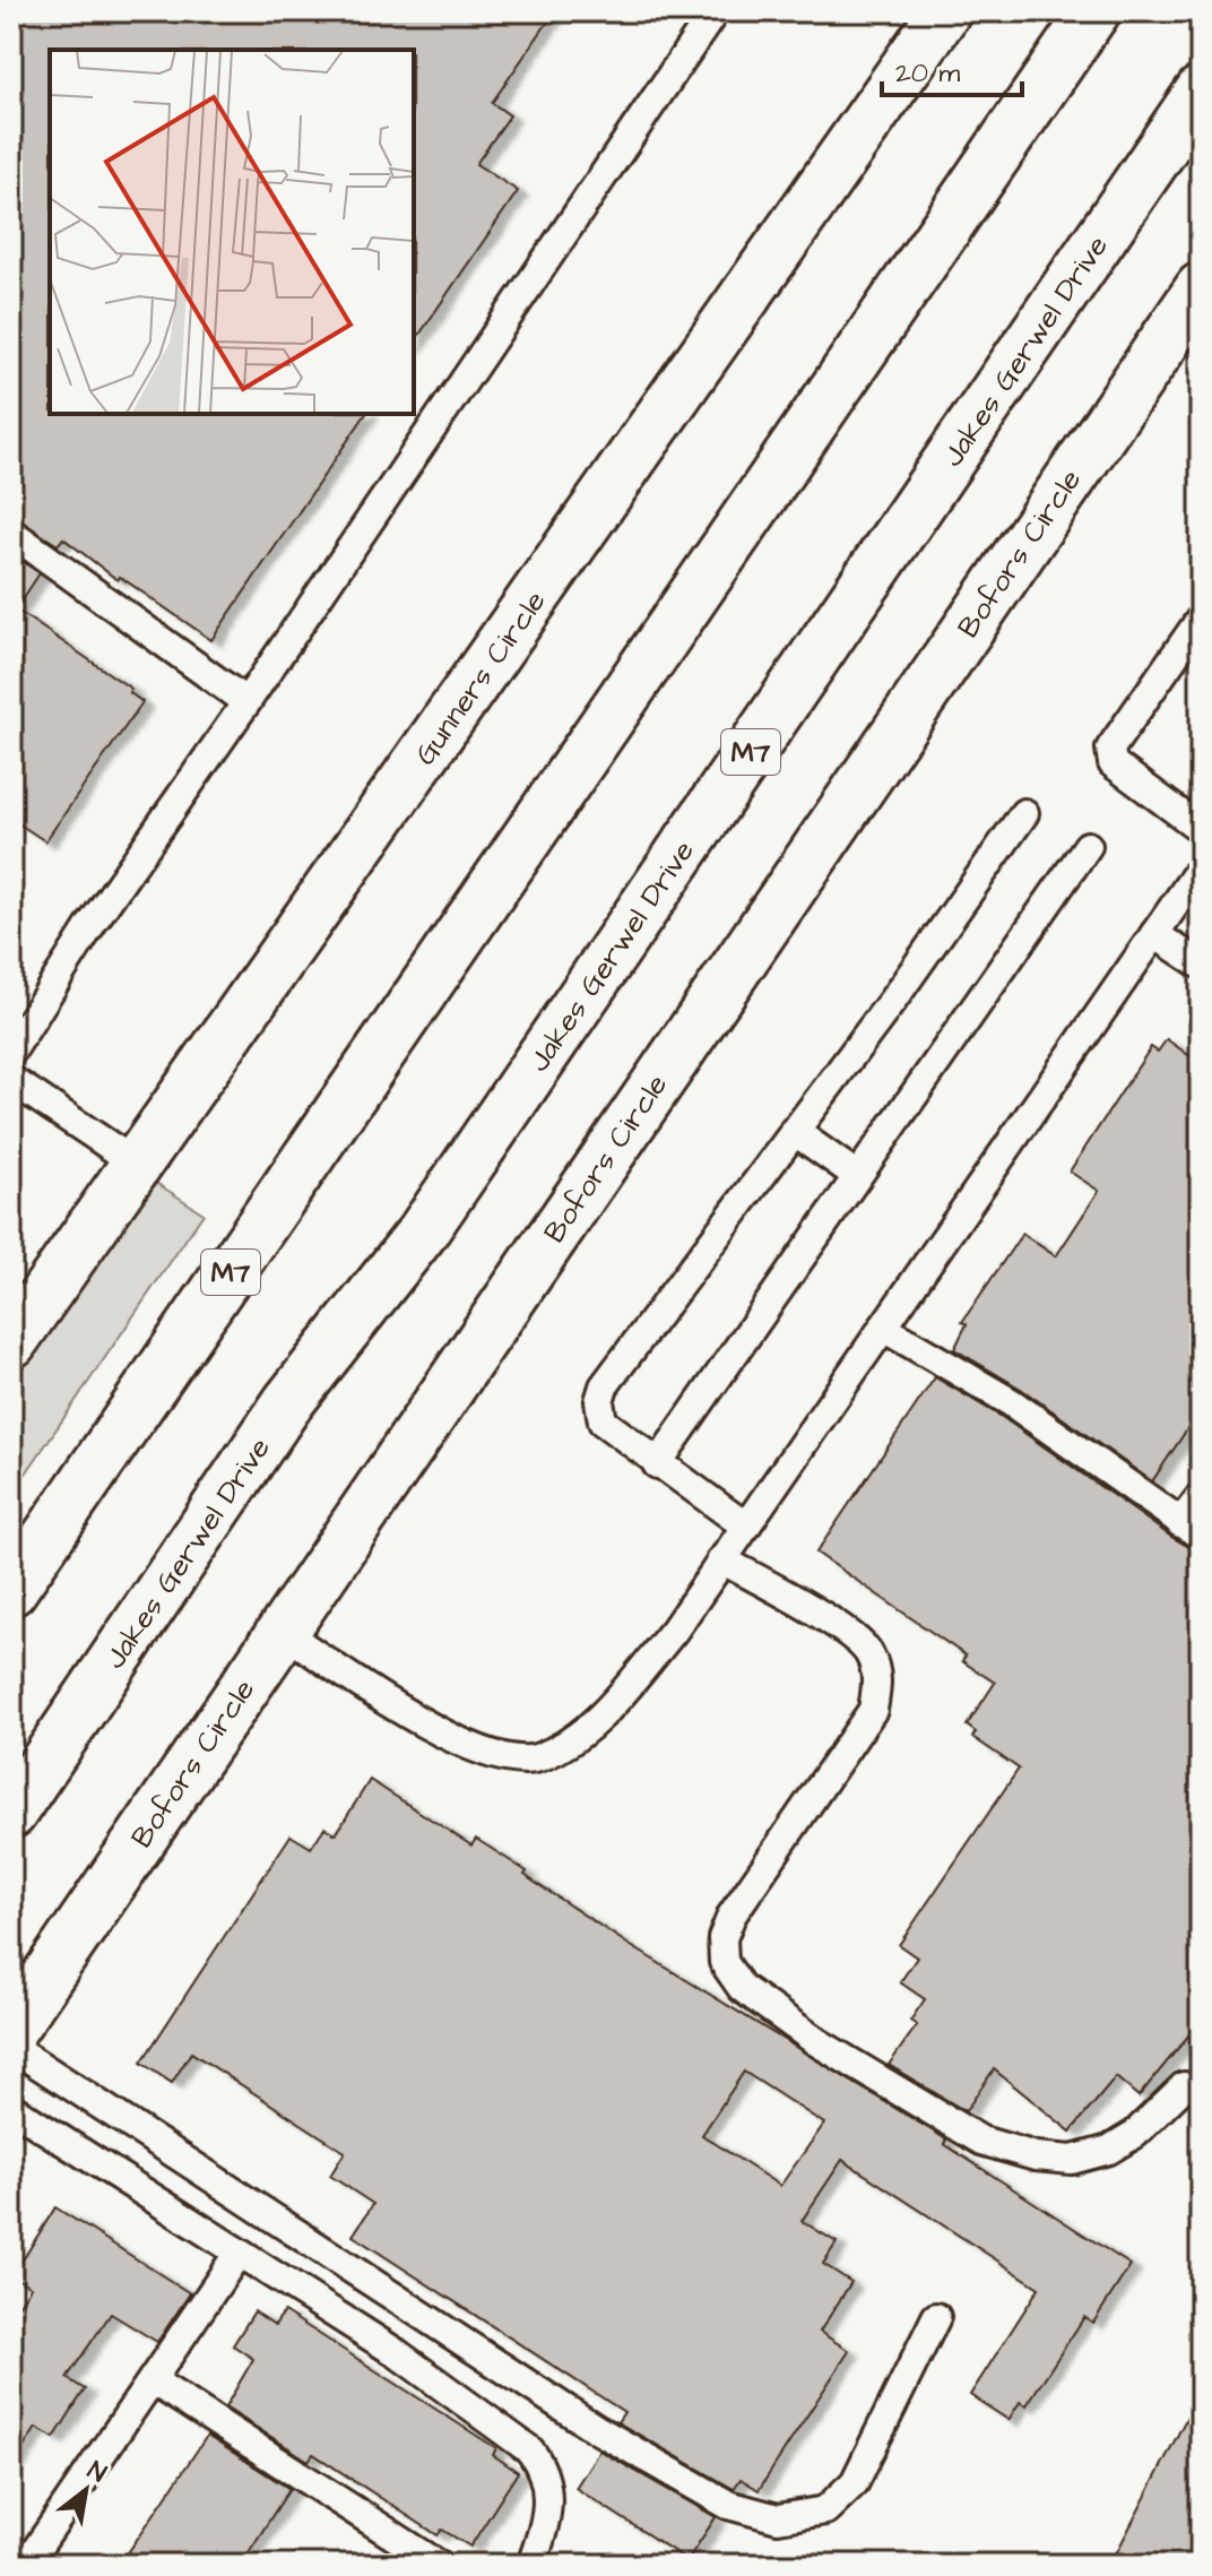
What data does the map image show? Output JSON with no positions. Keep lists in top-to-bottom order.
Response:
{
  "streets": {
    "main road": [
      "Jakes Gerwel Drive",
      "Bofors Circle",
      "Gunners Circle",
      "M7"
    ]
  },
  "scale_bar": "20 m",
  "north": "top right"
}
